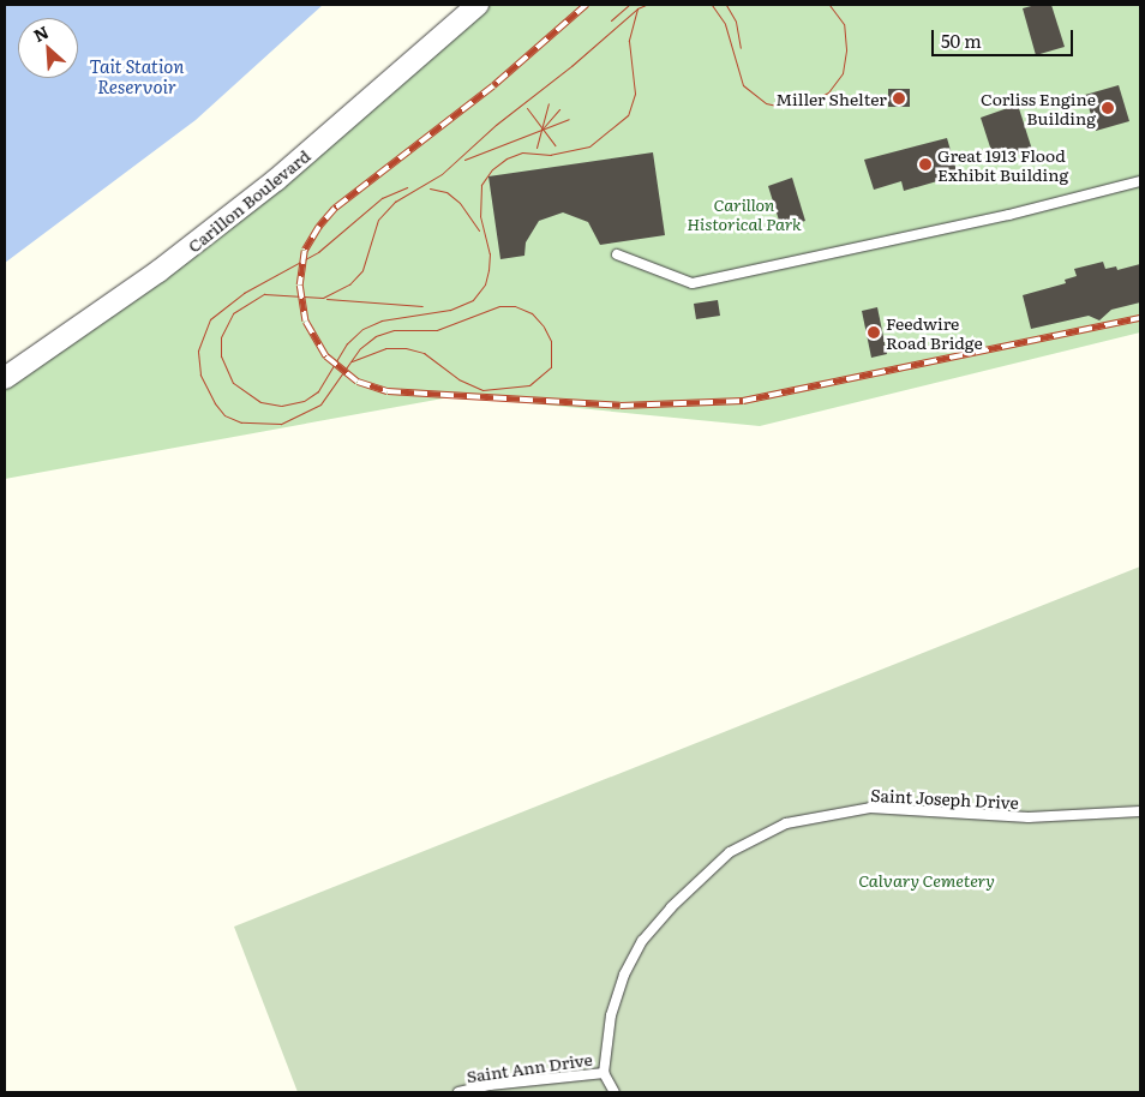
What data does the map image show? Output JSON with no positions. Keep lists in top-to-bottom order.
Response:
{
  "streets": {
    "street": ["Carillon Boulevard"],
    "lane": ["Saint Joseph Drive", "Saint Ann Drive"]
  },
  "crossings": [
    ["Saint Joseph Drive", "Saint Ann Drive"]
  ],
  "water": ["Tait Station Reservoir"],
  "parks": ["Carillon Historical Park", "Calvary Cemetery"],
  "places": [
    "Miller Shelter",
    "Corliss Engine Building",
    "Great 1913 Flood Exhibit Building",
    "Feedwire Road Bridge"
  ],
  "scale_bar": "50 m",
  "north": "top left"
}
